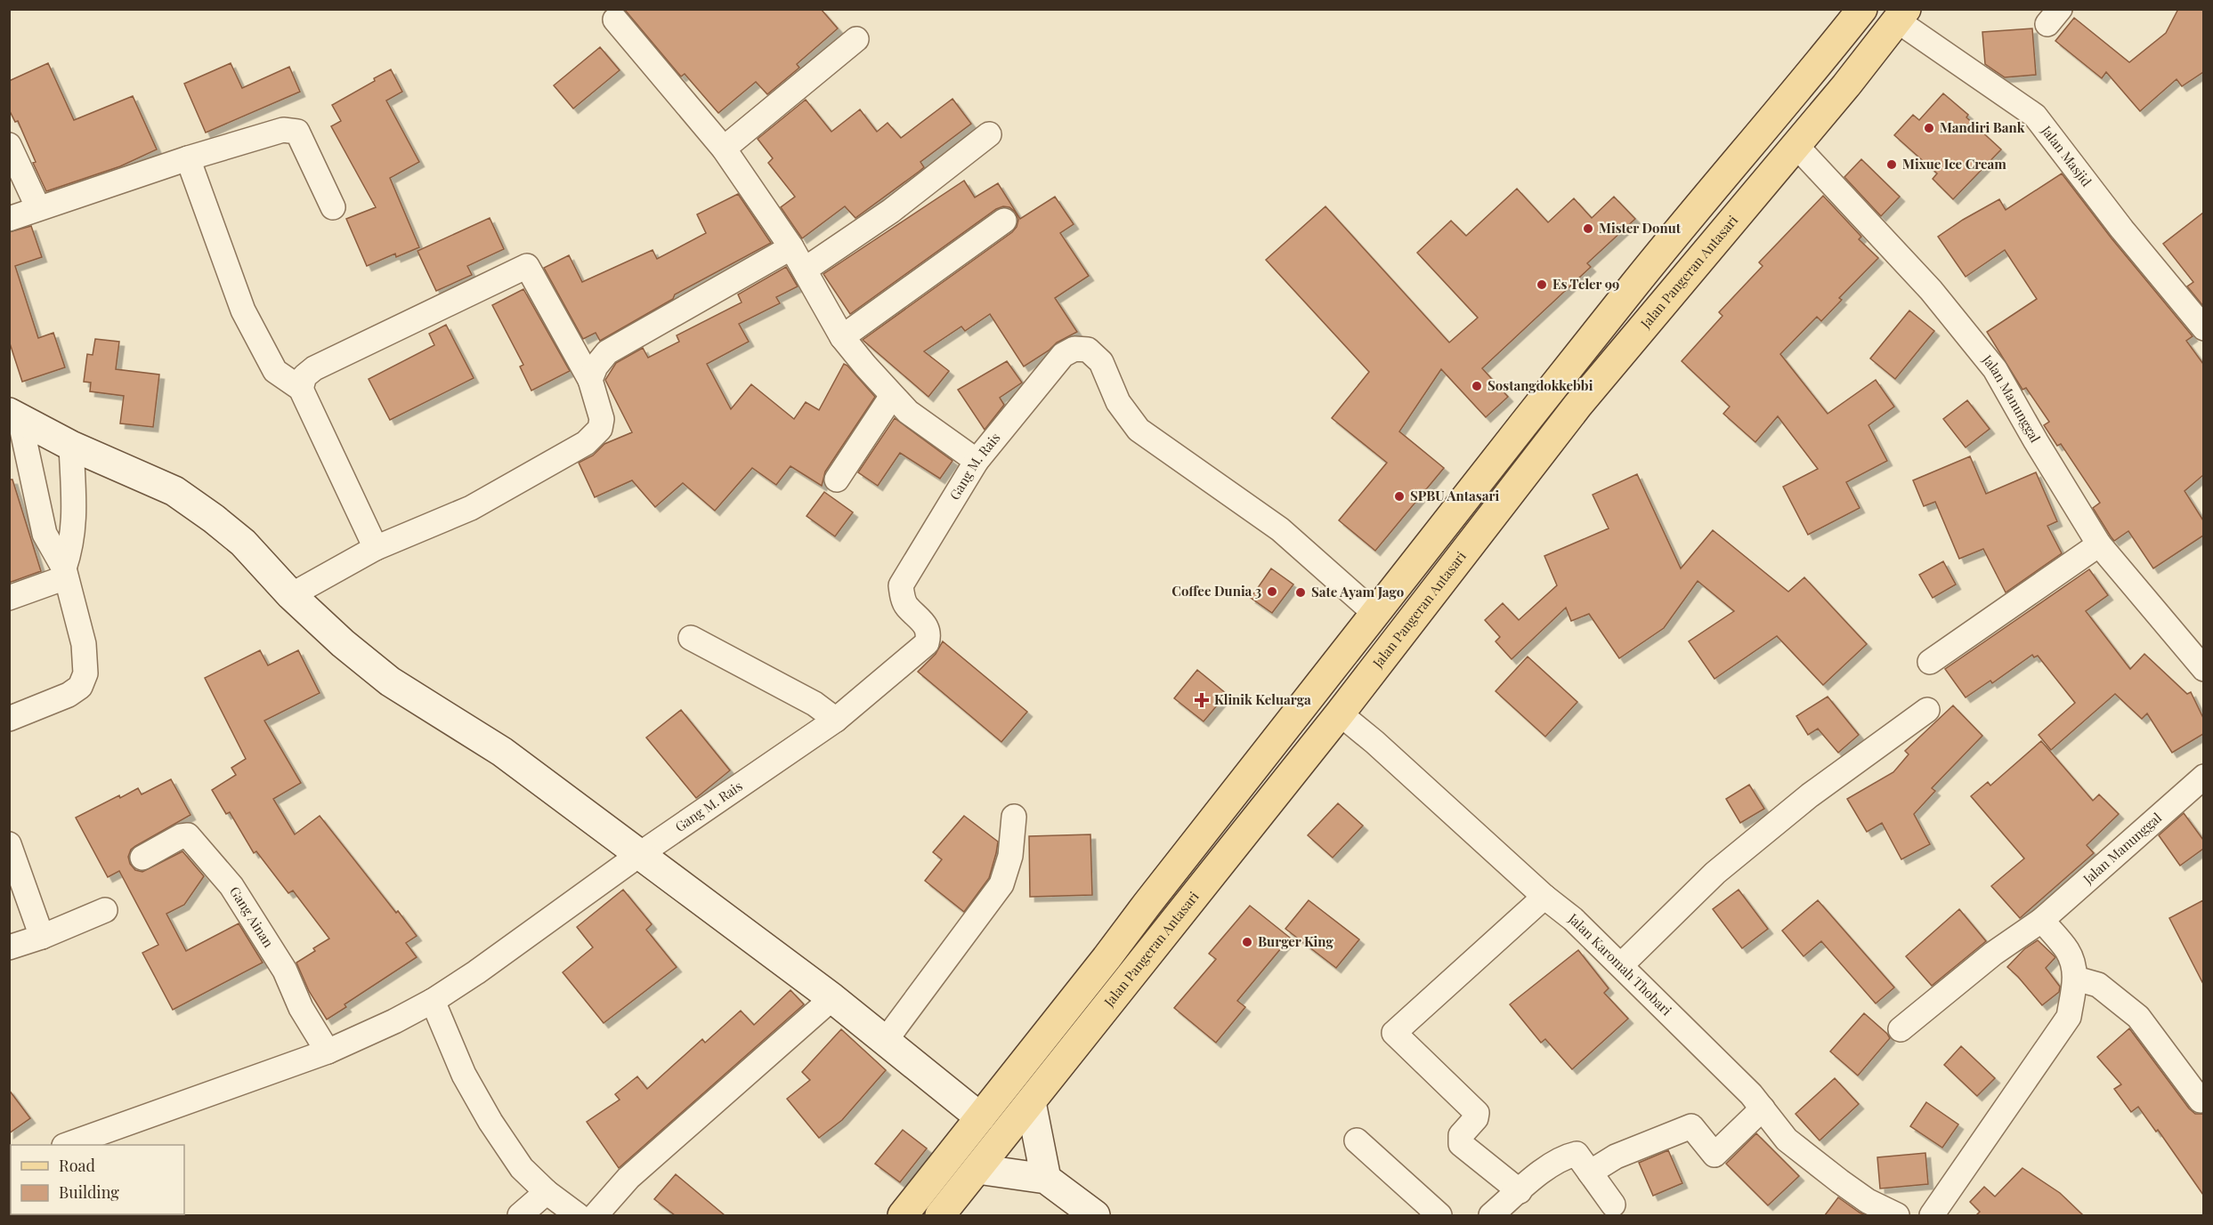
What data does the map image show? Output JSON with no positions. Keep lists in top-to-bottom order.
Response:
{
  "streets": {
    "main road": ["Jalan Pangeran Antasari"],
    "street": [
      "Jalan Masjid",
      "Jalan Manunggal",
      "Gang M. Rais",
      "Gang Ainan",
      "Jalan Karomah Thobari"
    ]
  },
  "crossings": [
    ["Jalan Masjid", "Jalan Pangeran Antasari"],
    ["Jalan Pangeran Antasari", "Jalan Manunggal"],
    ["Jalan Pangeran Antasari", "Jalan Karomah Thobari"],
    ["Gang M. Rais", "Gang Ainan"]
  ],
  "places": {
    "other": [
      "Mandiri Bank",
      "Mixue Ice Cream",
      "Mister Donut",
      "Es Teler 99",
      "Sostangdokkebbi",
      "SPBU Antasari",
      "Coffee Dunia 3",
      "Sate Ayam Jago",
      "Burger King"
    ],
    "health": ["Klinik Keluarga"]
  },
  "legend": ["Road", "Building"]
}
